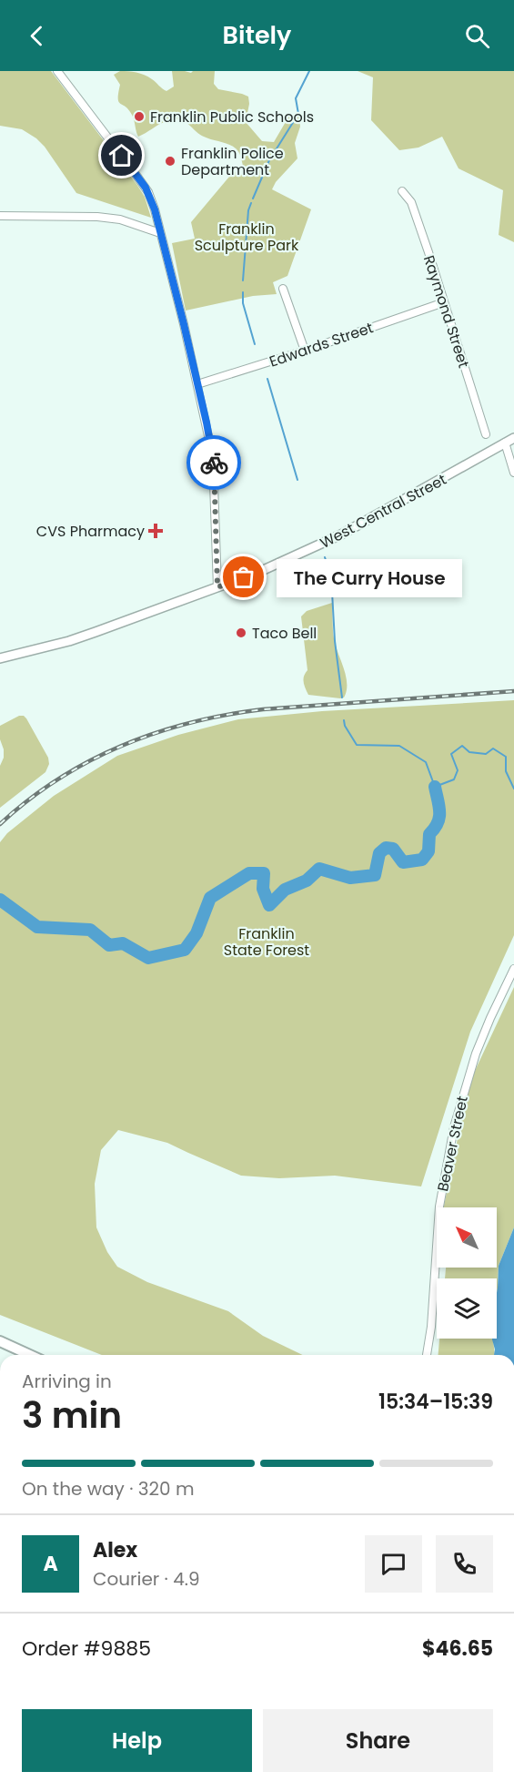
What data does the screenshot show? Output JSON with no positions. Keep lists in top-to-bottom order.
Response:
{
  "streets": {
    "main road": ["West Central Street"],
    "street": ["Raymond Street", "Edwards Street", "Beaver Street"]
  },
  "crossings": [
    ["Raymond Street", "Edwards Street"]
  ],
  "parks": ["Franklin Sculpture Park", "Franklin State Forest"],
  "places": {
    "other": [
      "Franklin Public Schools",
      "Franklin Police Department",
      "The Curry House",
      "Taco Bell"
    ],
    "health": ["CVS Pharmacy"]
  },
  "north": "top left",
  "page": {
    "header": "Bitely",
    "bubble": "The Curry House",
    "heading": ["3 min", "Arriving in", "15:34–15:39"],
    "panel": [
      "Alex",
      "Courier · 4.9",
      "Order #9885",
      "$46.65"
    ],
    "bar": "On the way · 320 m",
    "round": "A",
    "buttons": ["Help", "Share"]
  }
}
